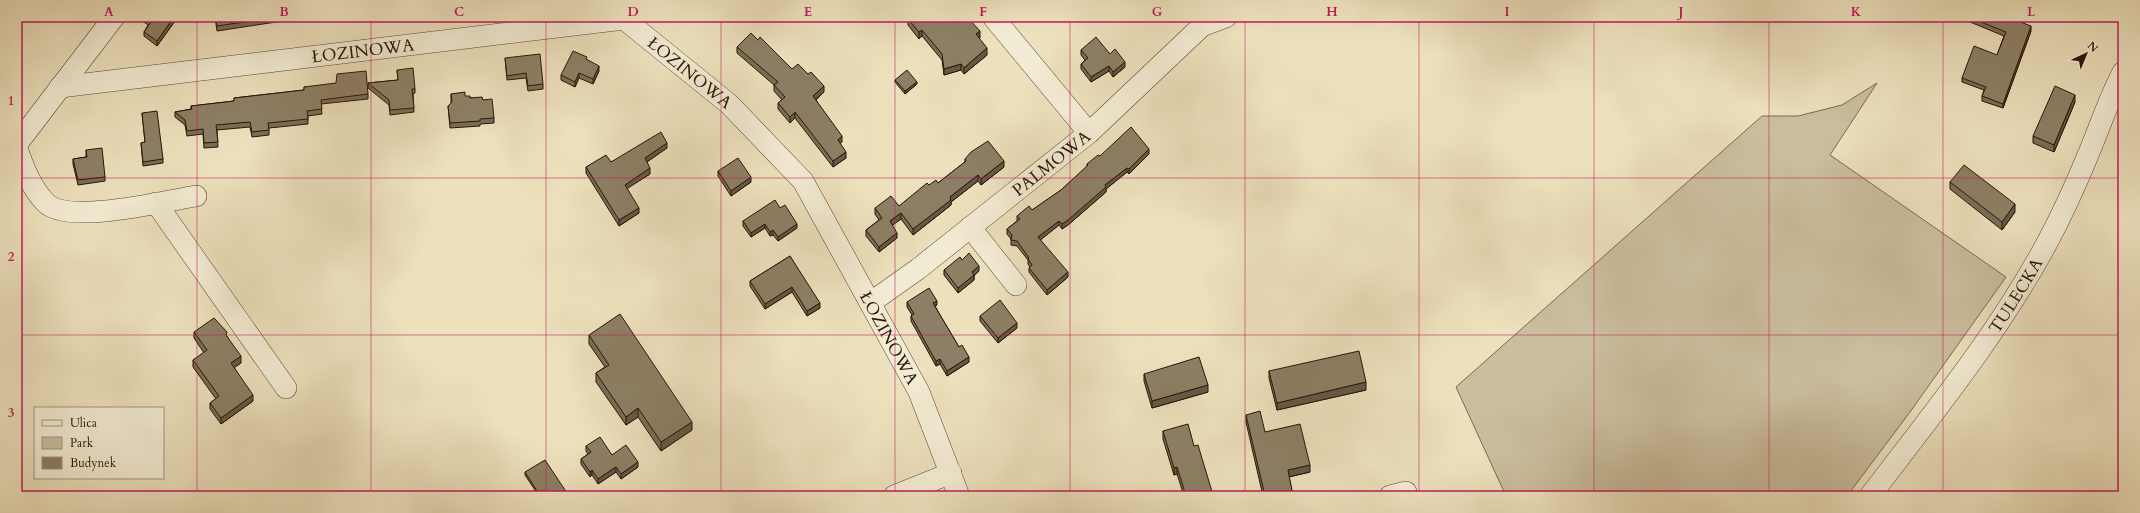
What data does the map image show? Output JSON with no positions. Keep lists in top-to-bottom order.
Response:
{
  "streets": {
    "street": ["ŁOZINOWA", "PALMOWA", "TULECKA"]
  },
  "crossings": [
    ["ŁOZINOWA", "PALMOWA"]
  ],
  "legend": ["Ulica", "Park", "Budynek"],
  "north": "top right",
  "grid": {
    "columns": [
      "A",
      "B",
      "C",
      "D",
      "E",
      "F",
      "G",
      "H",
      "I",
      "J",
      "K",
      "L"
    ],
    "rows": ["1", "2", "3"]
  }
}
